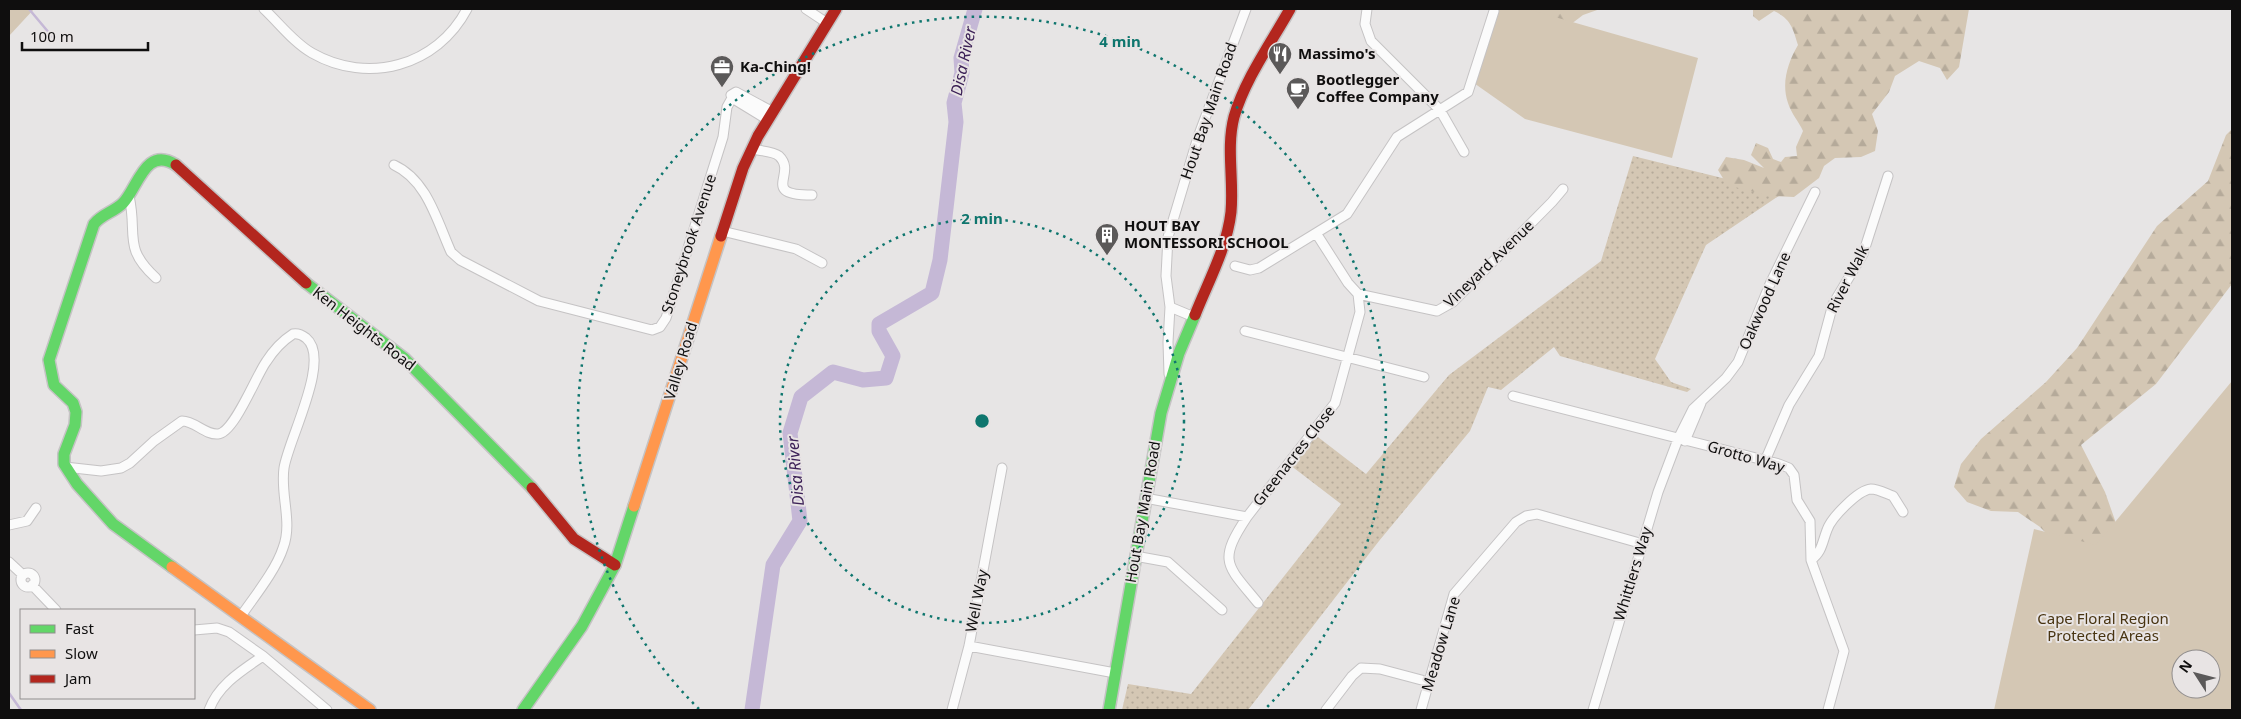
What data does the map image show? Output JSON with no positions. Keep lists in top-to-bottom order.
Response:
{
  "streets": {
    "street": [
      "Hout Bay Main Road",
      "Stoneybrook Avenue",
      "Vineyard Avenue",
      "River Walk",
      "Oakwood Lane",
      "Ken Heights Road",
      "Valley Road",
      "Greenacres Close",
      "Grotto Way",
      "Whittlers Way",
      "Well Way",
      "Meadow Lane"
    ]
  },
  "crossings": [
    ["Hout Bay Main Road", "Greenacres Close"],
    ["Hout Bay Main Road", "Well Way"],
    ["Stoneybrook Avenue", "Valley Road"],
    ["Vineyard Avenue", "Greenacres Close"],
    ["River Walk", "Grotto Way"],
    ["Oakwood Lane", "Grotto Way"],
    ["Oakwood Lane", "Whittlers Way"],
    ["Ken Heights Road", "Valley Road"],
    ["Grotto Way", "Whittlers Way"],
    ["Whittlers Way", "Meadow Lane"]
  ],
  "water": ["Disa River"],
  "parks": ["Cape Floral Region Protected Areas"],
  "places": {
    "restaurant": ["Massimo's"],
    "office": ["Ka-Ching!"],
    "cafe": ["Bootlegger Coffee Company"],
    "building": ["HOUT BAY MONTESSORI SCHOOL"]
  },
  "legend": ["Fast", "Slow", "Jam"],
  "scale_bar": "100 m",
  "north": "top left",
  "rings": ["4 min", "2 min"]
}
